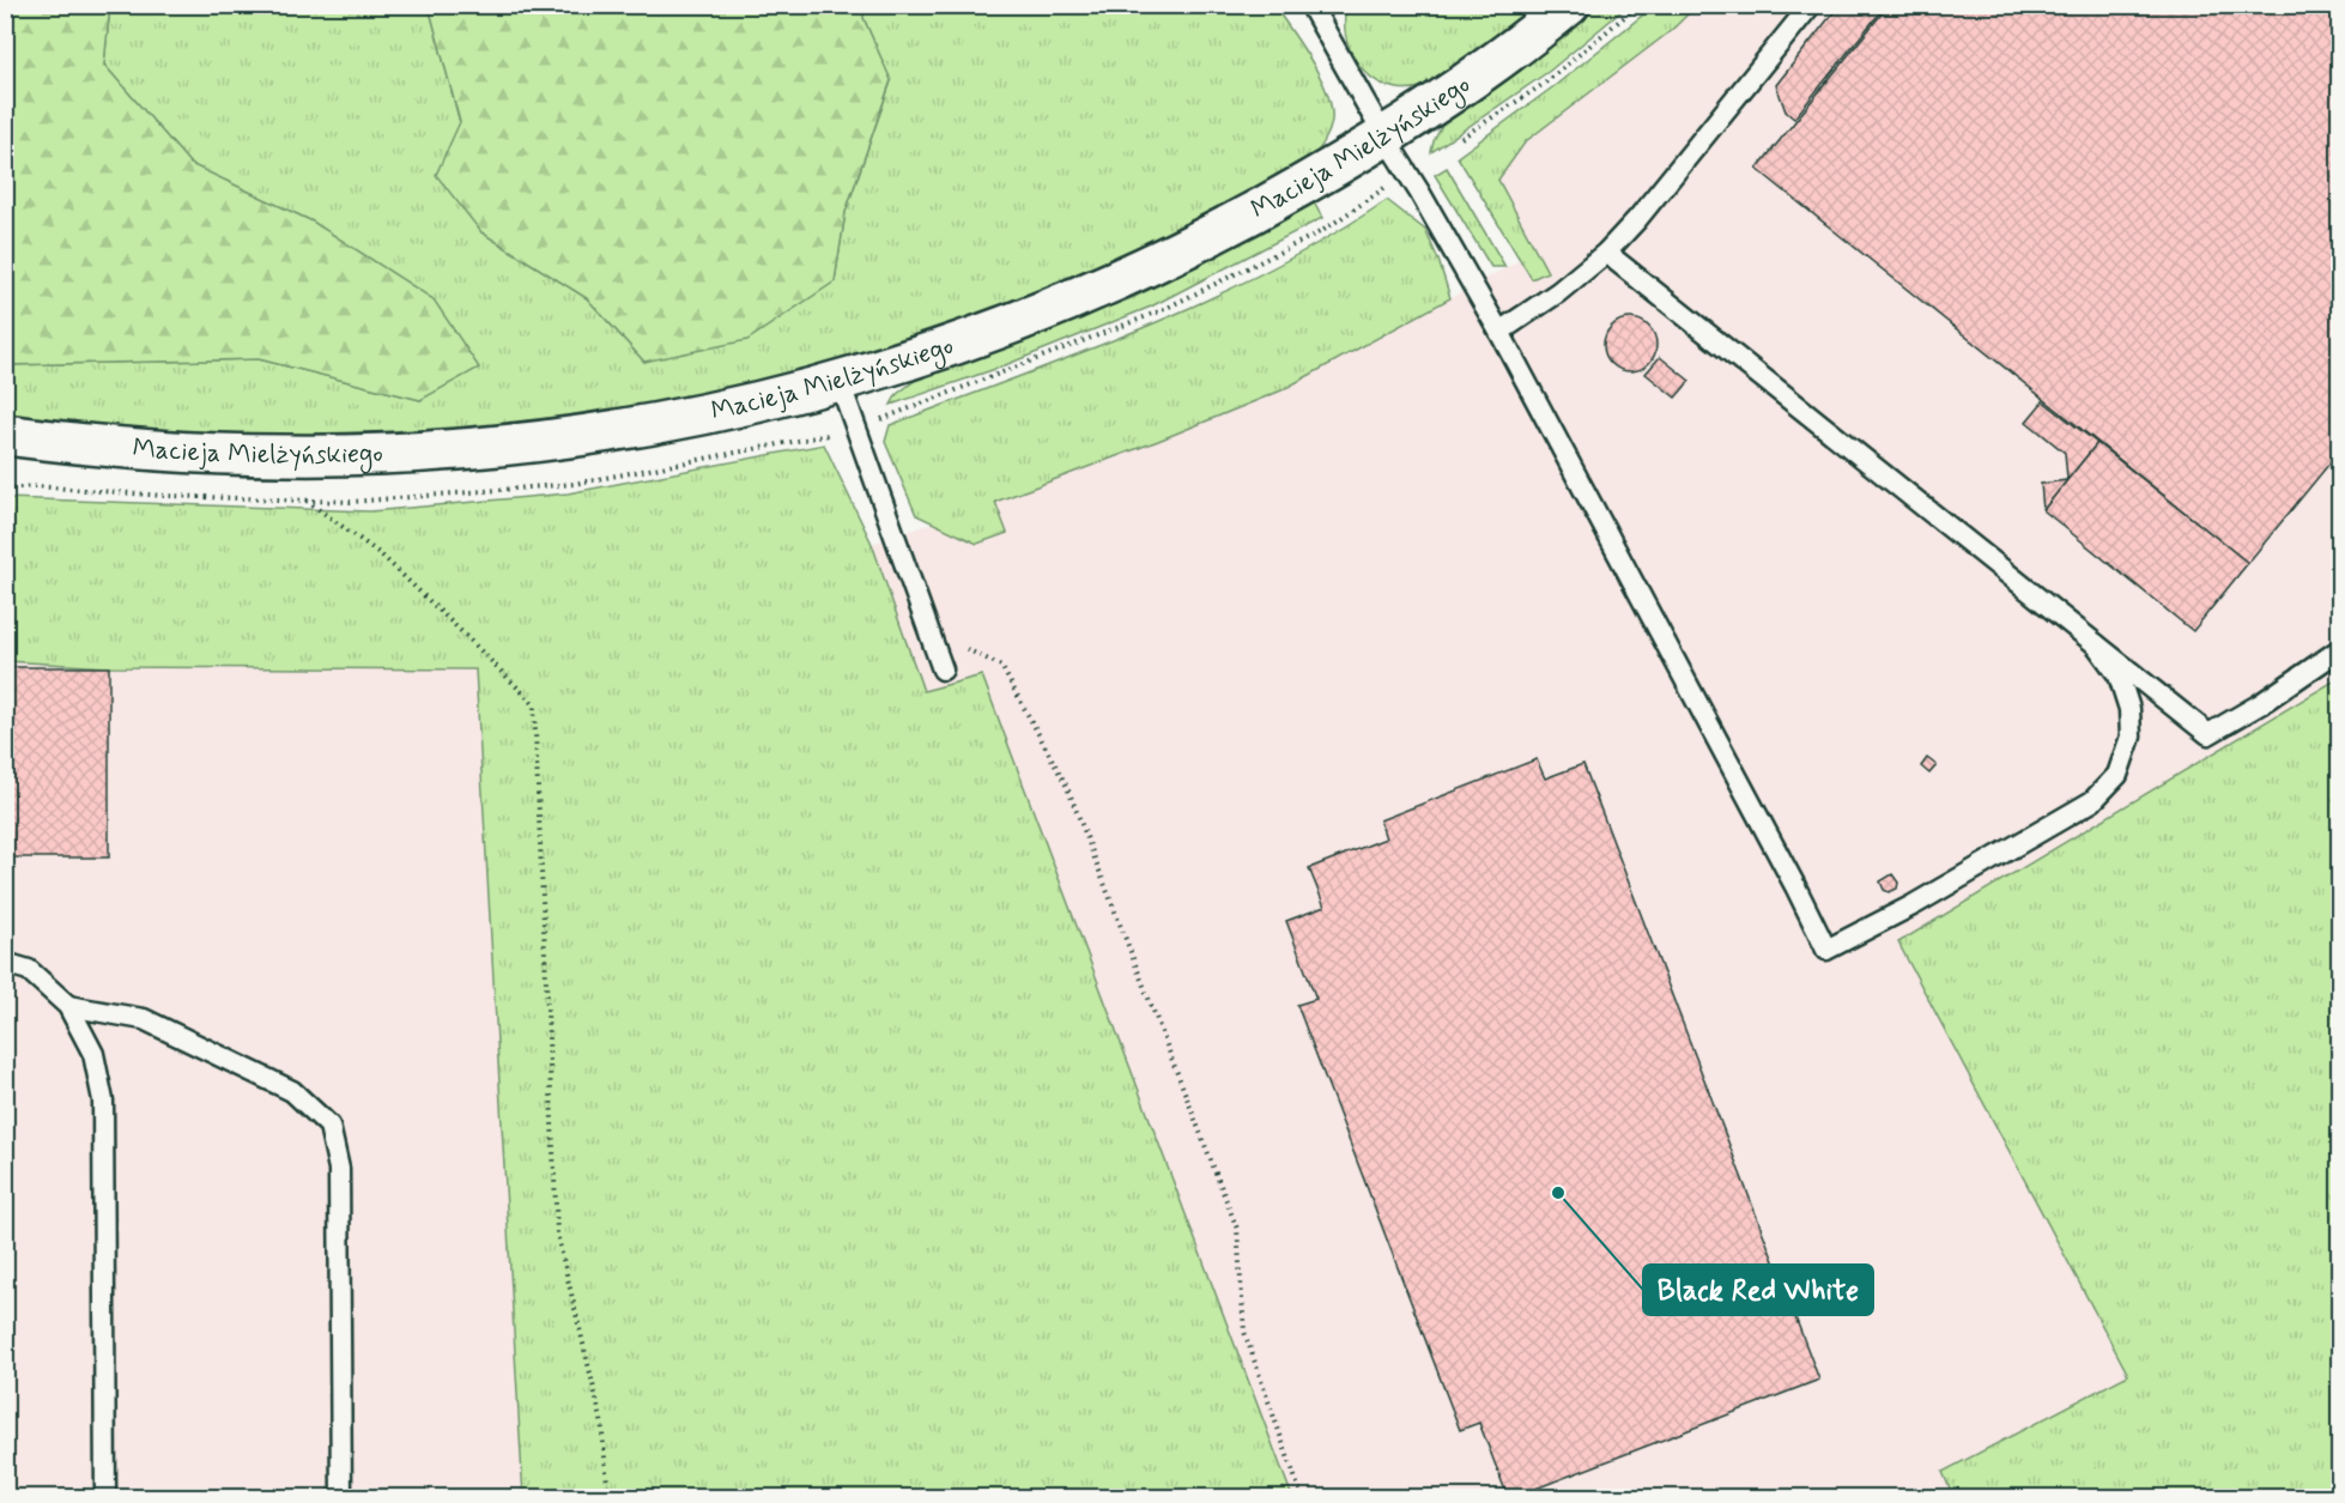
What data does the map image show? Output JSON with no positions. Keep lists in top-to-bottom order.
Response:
{
  "streets": {
    "street": ["Macieja Mielżyńskiego"]
  },
  "places": ["Black Red White"]
}
